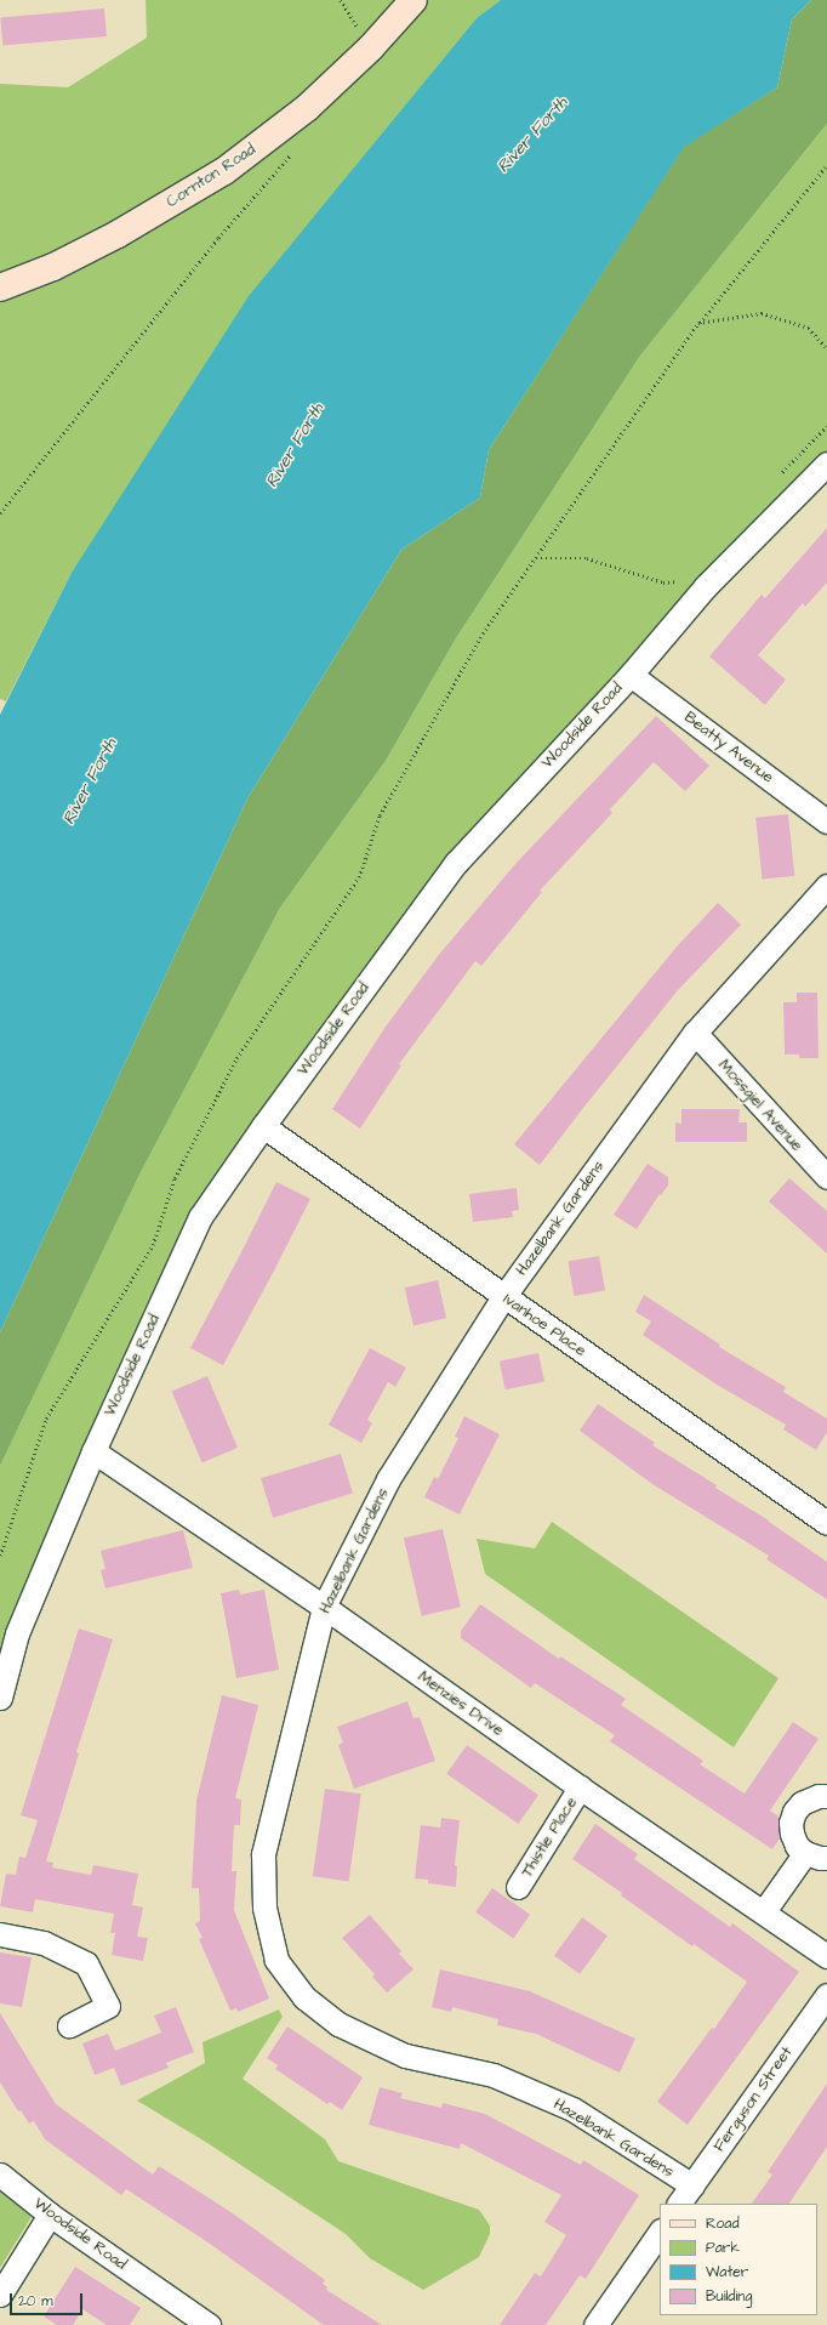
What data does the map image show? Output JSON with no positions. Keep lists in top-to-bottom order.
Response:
{
  "streets": {
    "main road": ["Cornton Road"],
    "street": [
      "Woodside Road",
      "Beatty Avenue",
      "Mossgiel Avenue",
      "Hazelbank Gardens",
      "Ivanhoe Place",
      "Menzies Drive",
      "Thistle Place",
      "Ferguson Street"
    ]
  },
  "crossings": [
    ["Woodside Road", "Beatty Avenue"],
    ["Woodside Road", "Ivanhoe Place"],
    ["Woodside Road", "Menzies Drive"],
    ["Mossgiel Avenue", "Hazelbank Gardens"],
    ["Hazelbank Gardens", "Ivanhoe Place"],
    ["Hazelbank Gardens", "Menzies Drive"],
    ["Hazelbank Gardens", "Ferguson Street"],
    ["Menzies Drive", "Thistle Place"]
  ],
  "water": ["River Forth"],
  "legend": [
    "Road",
    "Park",
    "Water",
    "Building"
  ],
  "scale_bar": "20 m"
}
